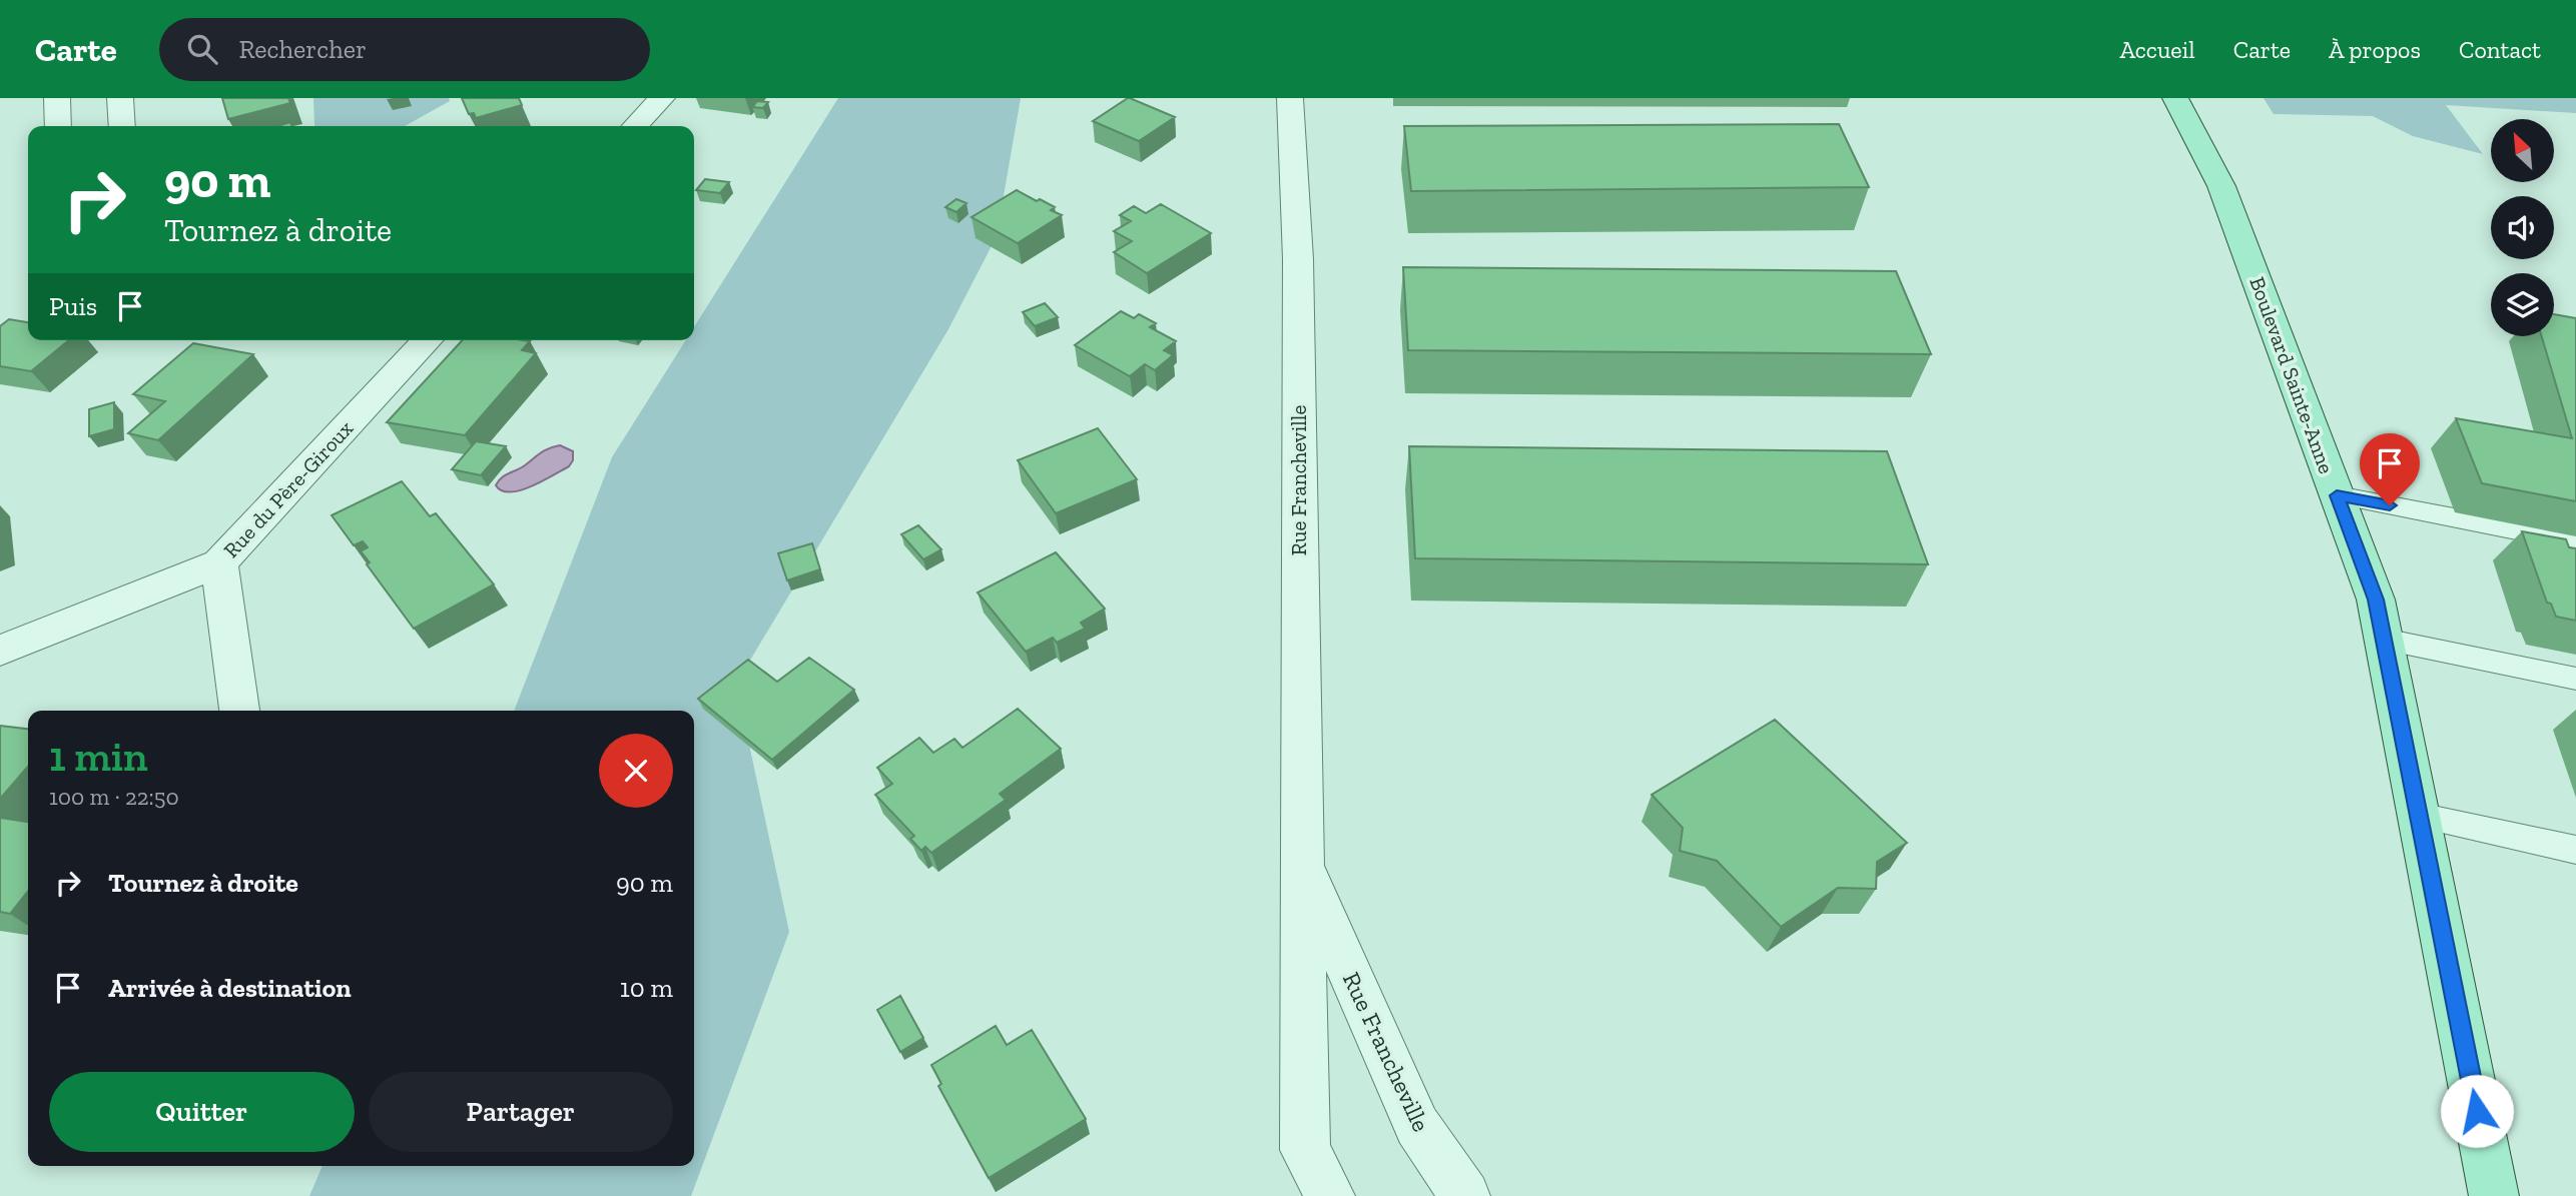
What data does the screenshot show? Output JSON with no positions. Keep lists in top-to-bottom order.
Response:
{
  "streets": {
    "main road": ["Boulevard Sainte-Anne"],
    "street": ["Rue Francheville", "Rue du Père-Giroux"]
  },
  "north": "top left",
  "page": {
    "header": "Carte",
    "search": "Rechercher",
    "nav": [
      "Accueil",
      "Carte",
      "À propos",
      "Contact"
    ],
    "turn": ["90 m", "Tournez à droite"],
    "then": "Puis",
    "heading": ["1 min", "100 m · 22:50"],
    "list": [
      {
        "name": "Tournez à droite",
        "value": "90 m"
      },
      {
        "name": "Arrivée à destination",
        "value": "10 m"
      }
    ],
    "buttons": ["Quitter", "Partager"]
  }
}
